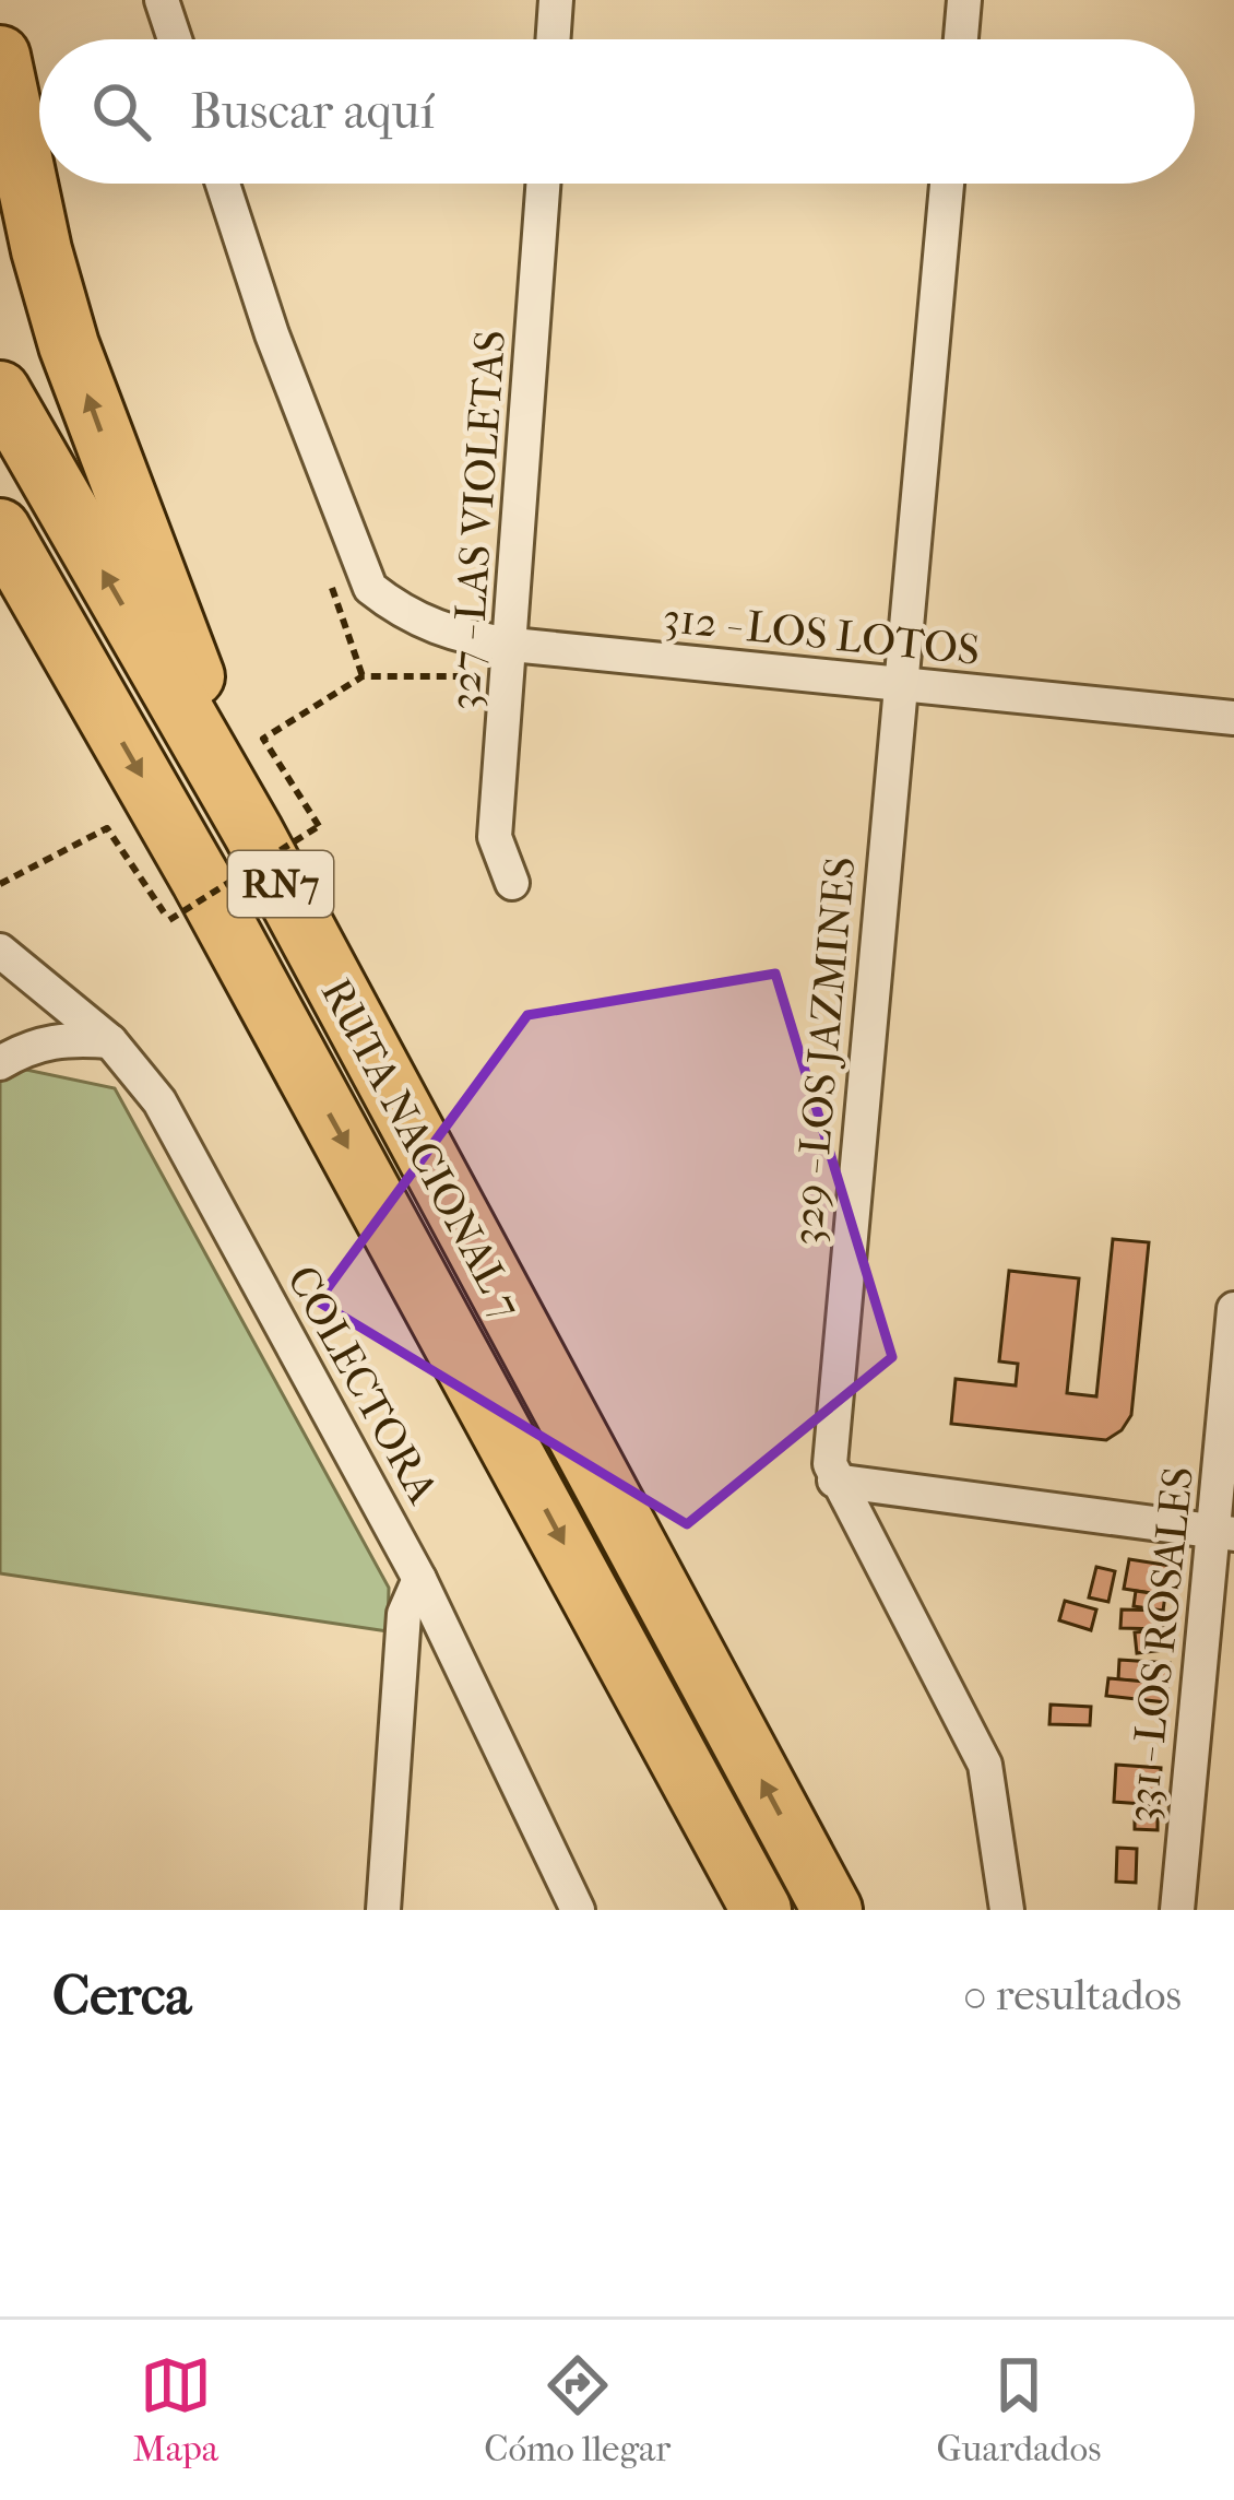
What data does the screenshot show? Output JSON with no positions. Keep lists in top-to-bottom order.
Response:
{
  "streets": {
    "highway": ["RN7", "RUTA NACIONAL 7"],
    "street": [
      "327 - LAS VIOLETAS",
      "312 - LOS LOTOS",
      "329 - LOS JAZMINES",
      "COLECTORA",
      "331 - LOS ROSALES"
    ]
  },
  "crossings": [
    ["327 - LAS VIOLETAS", "312 - LOS LOTOS"],
    ["312 - LOS LOTOS", "329 - LOS JAZMINES"]
  ],
  "page": {
    "search": "Buscar aquí",
    "heading": ["Cerca", "0 resultados"],
    "nav": ["Mapa", "Cómo llegar", "Guardados"]
  }
}
